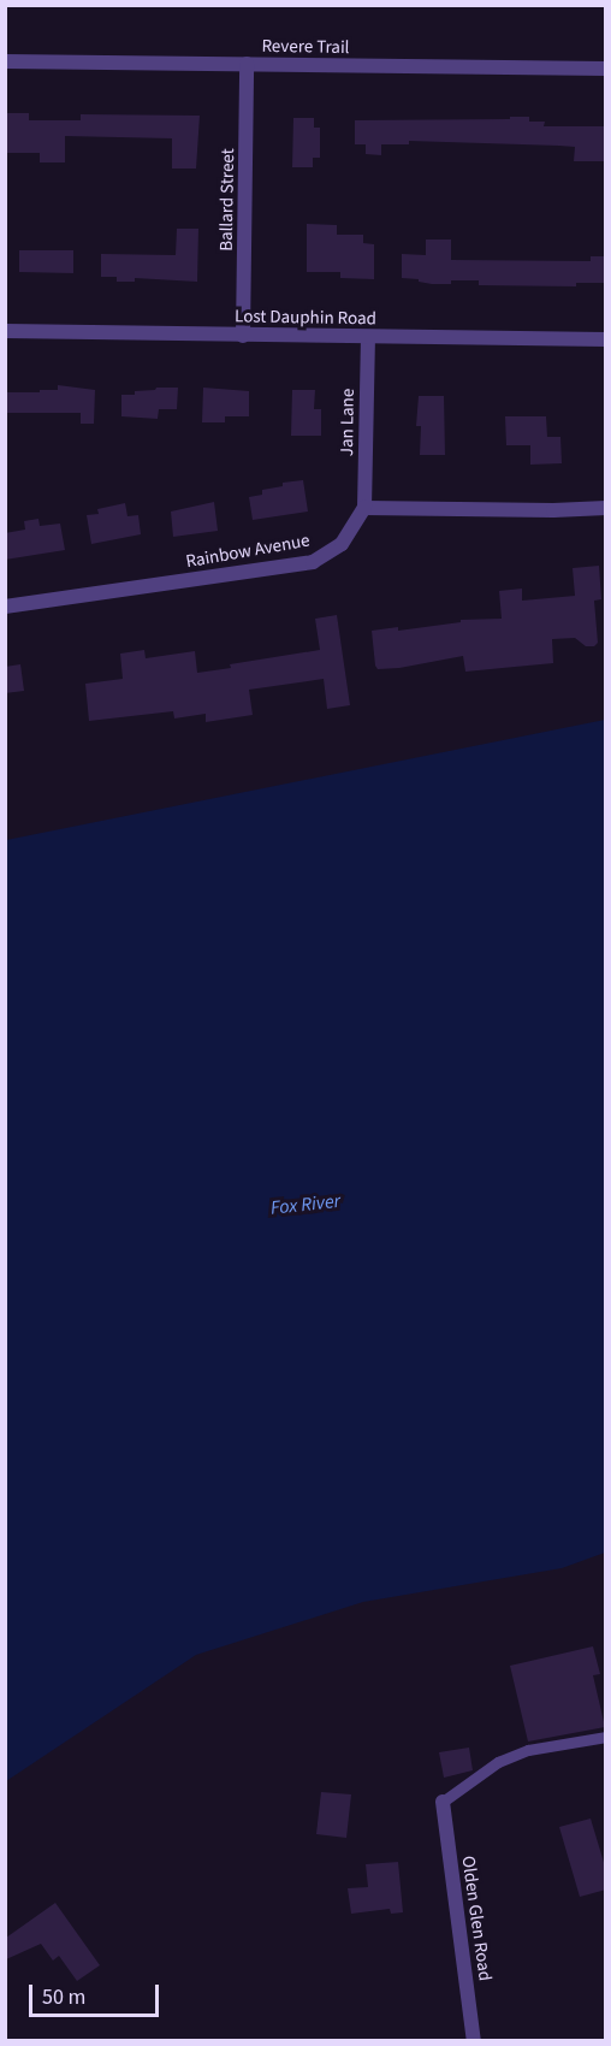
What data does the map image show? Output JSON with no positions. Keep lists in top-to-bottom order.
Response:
{
  "streets": {
    "street": [
      "Revere Trail",
      "Ballard Street",
      "Lost Dauphin Road",
      "Jan Lane",
      "Rainbow Avenue",
      "Olden Glen Road"
    ]
  },
  "crossings": [
    ["Revere Trail", "Ballard Street"],
    ["Ballard Street", "Lost Dauphin Road"],
    ["Lost Dauphin Road", "Jan Lane"],
    ["Jan Lane", "Rainbow Avenue"]
  ],
  "water": ["Fox River"],
  "scale_bar": "50 m"
}
